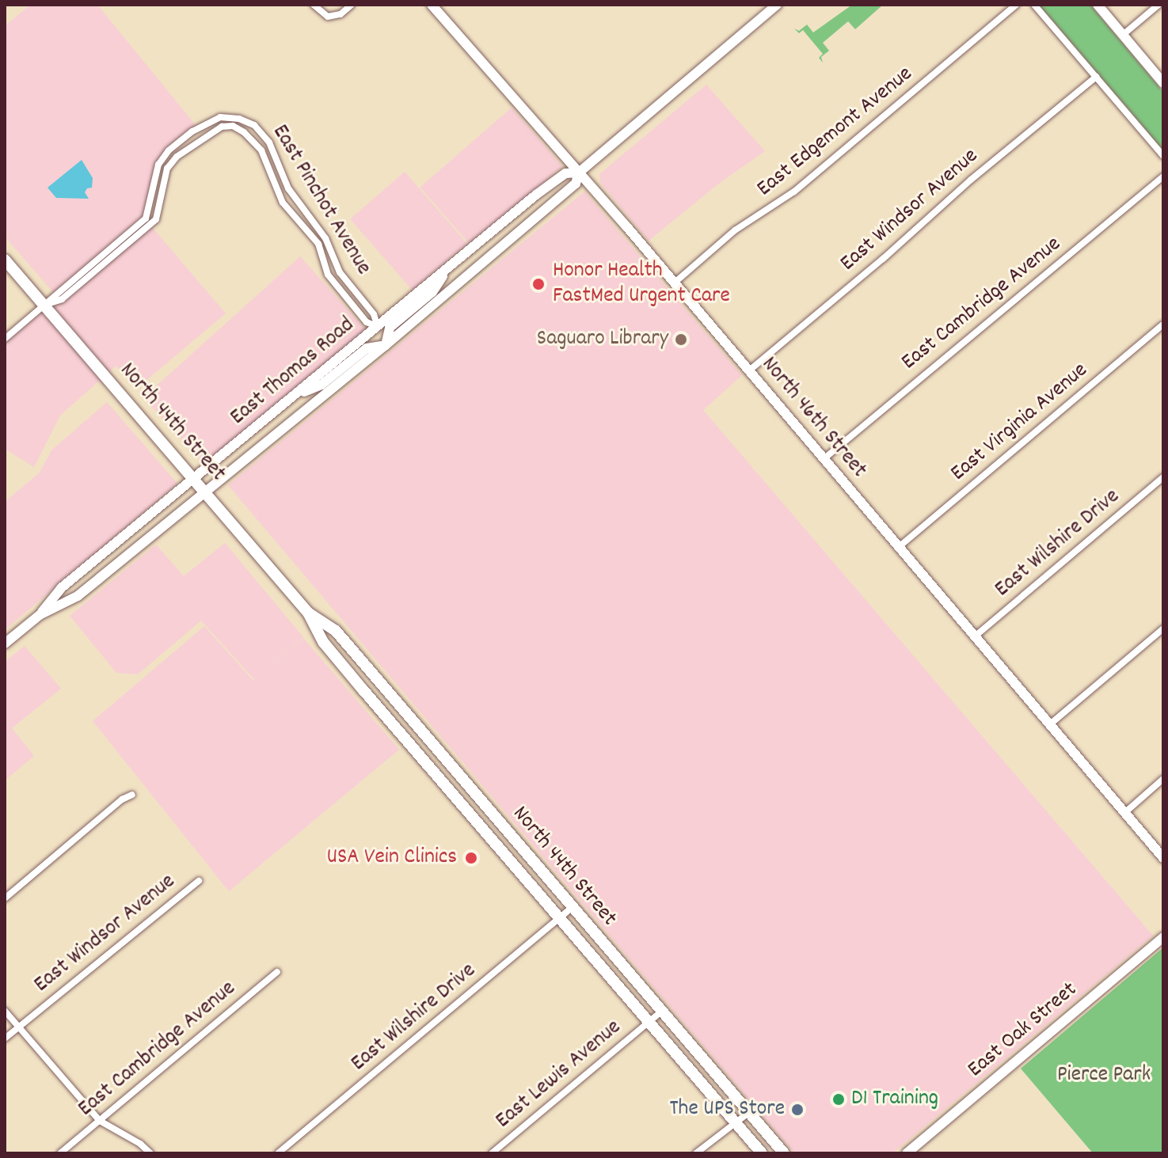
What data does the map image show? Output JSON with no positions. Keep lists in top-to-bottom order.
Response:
{
  "streets": {
    "main road": [
      "East Thomas Road",
      "North 46th Street",
      "North 44th Street",
      "East Oak Street"
    ],
    "street": [
      "East Edgemont Avenue",
      "East Pinchot Avenue",
      "East Windsor Avenue",
      "East Cambridge Avenue",
      "East Virginia Avenue",
      "East Wilshire Drive",
      "East Lewis Avenue"
    ]
  },
  "crossings": [
    ["East Edgemont Avenue", "North 46th Street"],
    ["East Pinchot Avenue", "East Thomas Road"],
    ["East Pinchot Avenue", "North 44th Street"],
    ["East Windsor Avenue", "North 46th Street"],
    ["East Cambridge Avenue", "North 46th Street"],
    ["East Thomas Road", "North 46th Street"],
    ["East Thomas Road", "North 44th Street"],
    ["North 46th Street", "East Virginia Avenue"],
    ["North 46th Street", "East Wilshire Drive"],
    ["North 44th Street", "East Wilshire Drive"],
    ["North 44th Street", "East Lewis Avenue"]
  ],
  "parks": ["Pierce Park"],
  "places": [
    "Honor Health FastMed Urgent Care",
    "Saguaro Library",
    "USA Vein Clinics",
    "D1 Training",
    "The UPS Store"
  ]
}
